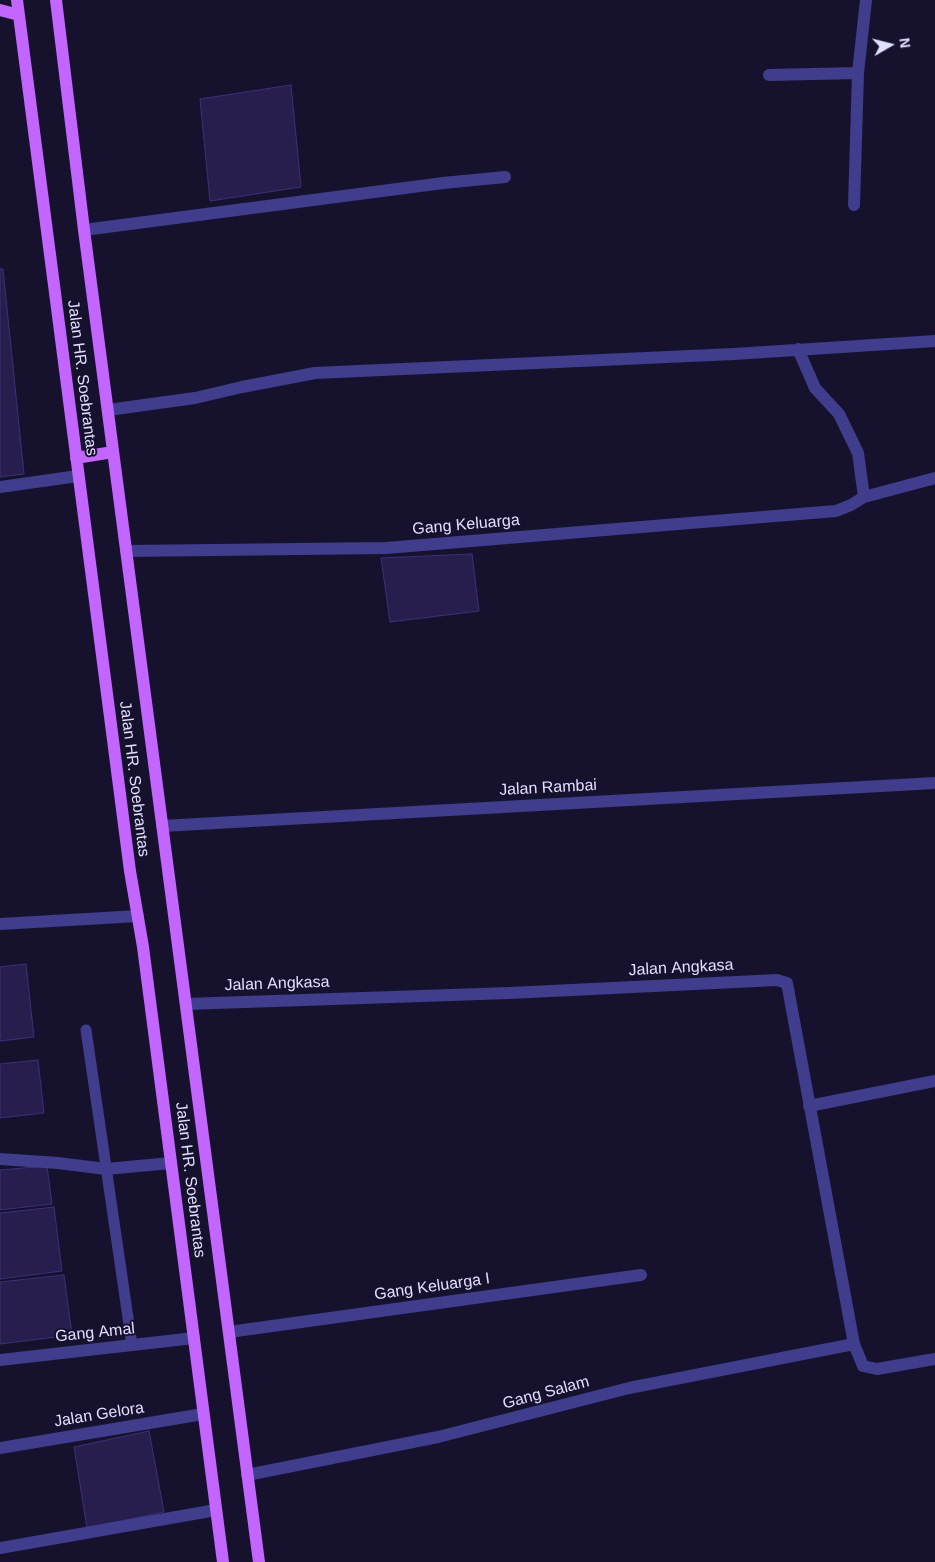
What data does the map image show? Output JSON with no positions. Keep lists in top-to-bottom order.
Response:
{
  "streets": {
    "main road": ["Jalan HR. Soebrantas"],
    "street": [
      "Gang Keluarga",
      "Jalan Rambai",
      "Jalan Angkasa",
      "Gang Keluarga I",
      "Gang Amal",
      "Gang Salam",
      "Jalan Gelora"
    ]
  },
  "crossings": [
    ["Jalan HR. Soebrantas", "Gang Keluarga"],
    ["Jalan HR. Soebrantas", "Jalan Rambai"],
    ["Jalan HR. Soebrantas", "Jalan Angkasa"],
    ["Jalan HR. Soebrantas", "Gang Keluarga I"],
    ["Jalan HR. Soebrantas", "Gang Amal"],
    ["Jalan HR. Soebrantas", "Gang Salam"],
    ["Jalan HR. Soebrantas", "Jalan Gelora"],
    ["Jalan Angkasa", "Gang Salam"]
  ],
  "north": "right"
}
